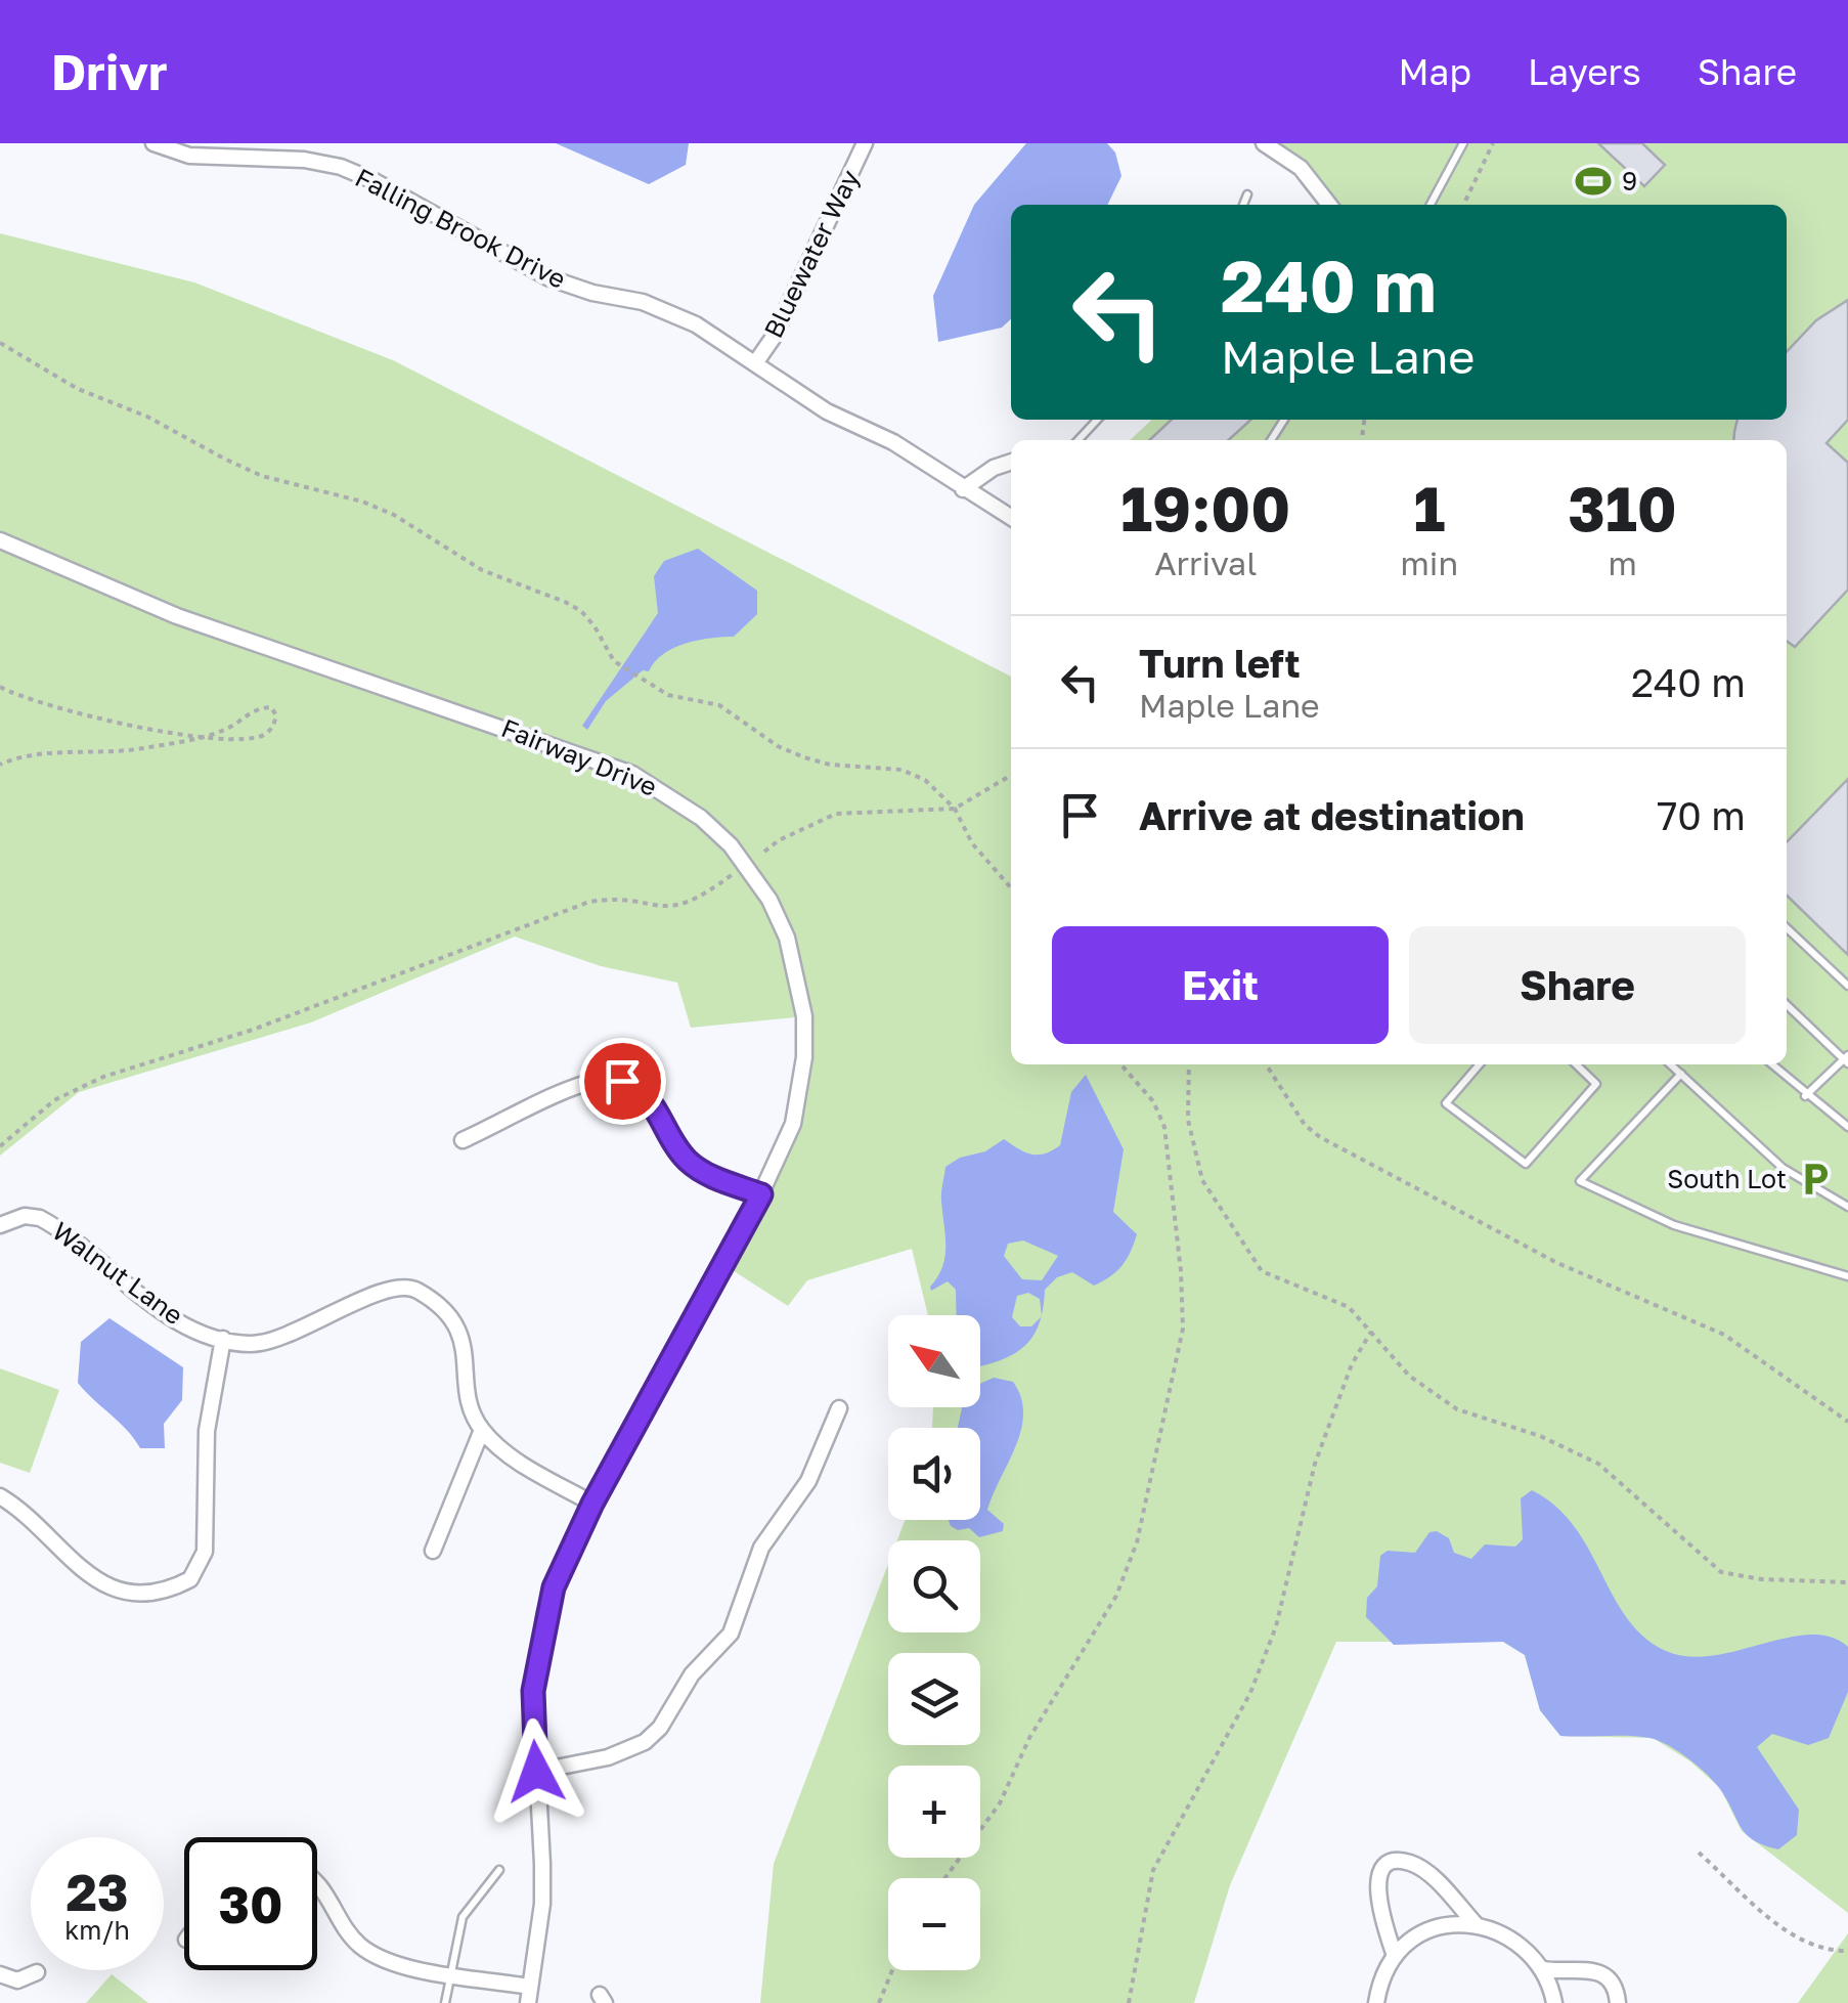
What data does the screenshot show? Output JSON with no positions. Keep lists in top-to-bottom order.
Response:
{
  "streets": {
    "street": [
      "Falling Brook Drive",
      "Bluewater Way",
      "Fairway Drive",
      "Walnut Lane"
    ]
  },
  "crossings": [
    ["Falling Brook Drive", "Bluewater Way"]
  ],
  "places": {
    "sports": ["9"],
    "parking": ["South Lot"]
  },
  "north": "top left",
  "page": {
    "header": "Drivr",
    "nav": ["Map", "Layers", "Share"],
    "turn": ["240 m", "Maple Lane"],
    "eta": [
      "19:00",
      "Arrival",
      "1",
      "min",
      "310",
      "m"
    ],
    "list": [
      {
        "name": "Turn left",
        "note": "Maple Lane",
        "value": "240 m"
      },
      {
        "name": "Arrive at destination",
        "value": "70 m"
      }
    ],
    "buttons": ["Exit", "Share"],
    "map_buttons": ["+", "−"],
    "speed": "23 km/h",
    "limit": "30"
  }
}
